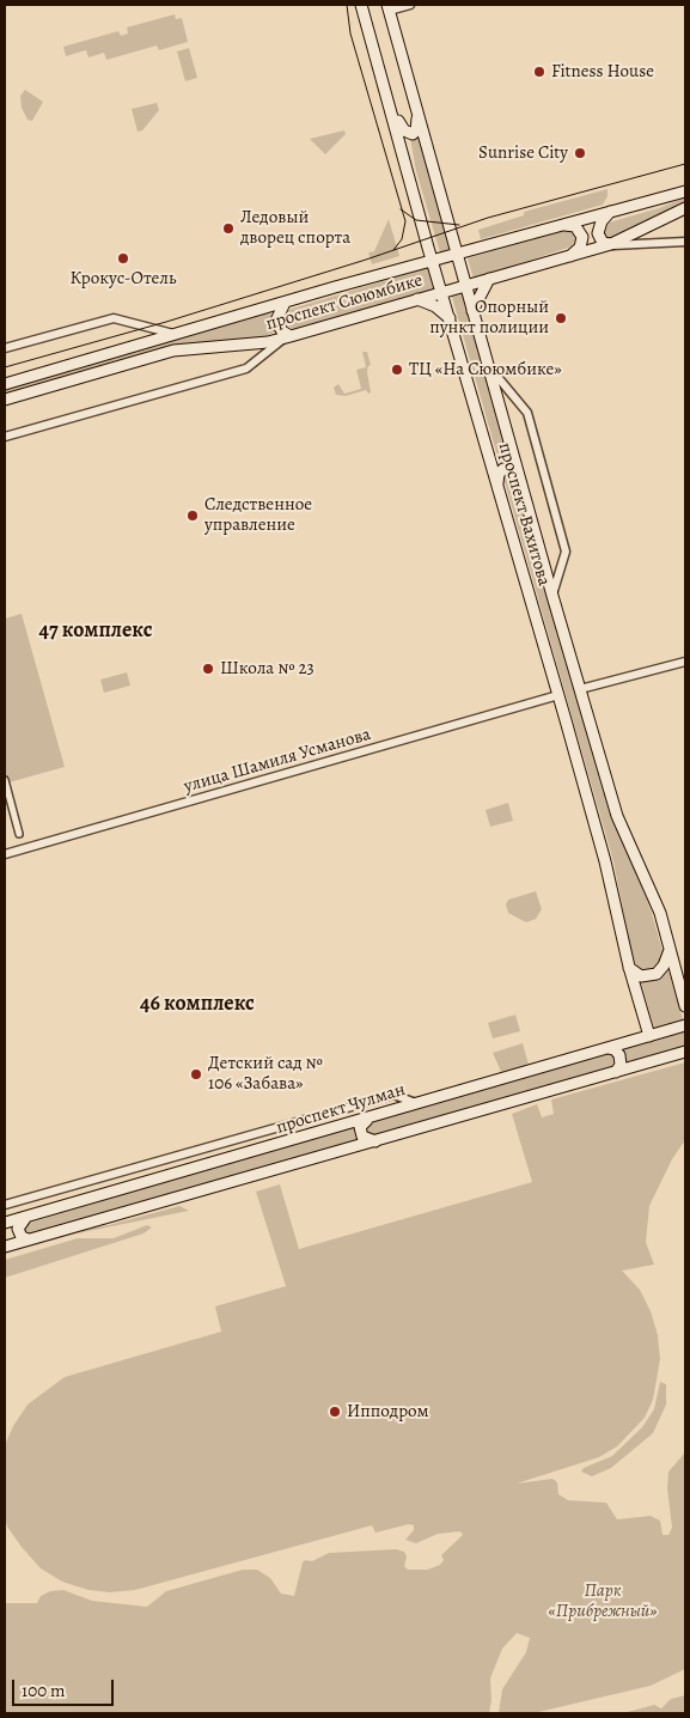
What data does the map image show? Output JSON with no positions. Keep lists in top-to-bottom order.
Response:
{
  "streets": {
    "main road": ["проспект Сююмбике", "проспект Вахитова", "проспект Чулман"],
    "street": ["улица Шамиля Усманова"]
  },
  "crossings": [
    ["проспект Сююмбике", "проспект Вахитова"],
    ["проспект Вахитова", "улица Шамиля Усманова"],
    ["проспект Вахитова", "проспект Чулман"]
  ],
  "districts": ["47 комплекс", "46 комплекс"],
  "parks": ["Парк «Прибрежный»"],
  "places": [
    "Fitness House",
    "Sunrise City",
    "Ледовый дворец спорта",
    "Крокус-Отель",
    "Опорный пункт полиции",
    "ТЦ «На Сююмбике»",
    "Следственное управление",
    "Школа № 23",
    "Детский сад № 106 «Забава»",
    "Ипподром"
  ],
  "scale_bar": "100 m"
}
